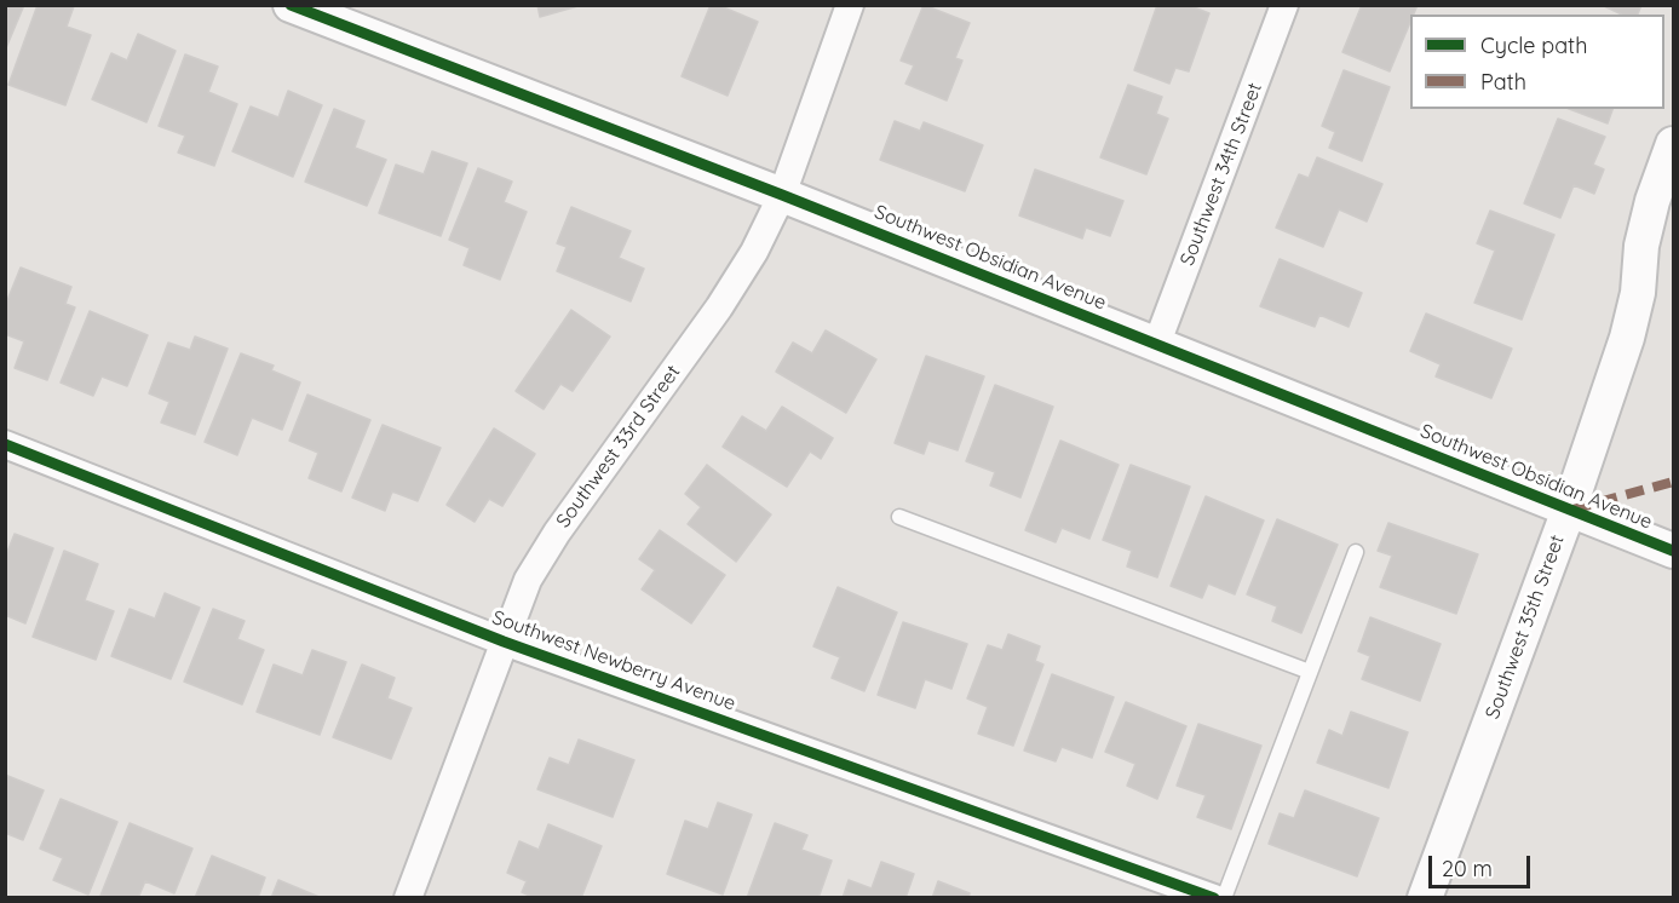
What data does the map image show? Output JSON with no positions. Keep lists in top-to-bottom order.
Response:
{
  "streets": {
    "street": [
      "Southwest 34th Street",
      "Southwest Obsidian Avenue",
      "Southwest 33rd Street",
      "Southwest 35th Street",
      "Southwest Newberry Avenue"
    ]
  },
  "crossings": [
    ["Southwest 34th Street", "Southwest Obsidian Avenue"],
    ["Southwest Obsidian Avenue", "Southwest 33rd Street"],
    ["Southwest Obsidian Avenue", "Southwest 35th Street"],
    ["Southwest 33rd Street", "Southwest Newberry Avenue"]
  ],
  "legend": ["Cycle path", "Path"],
  "scale_bar": "20 m"
}
